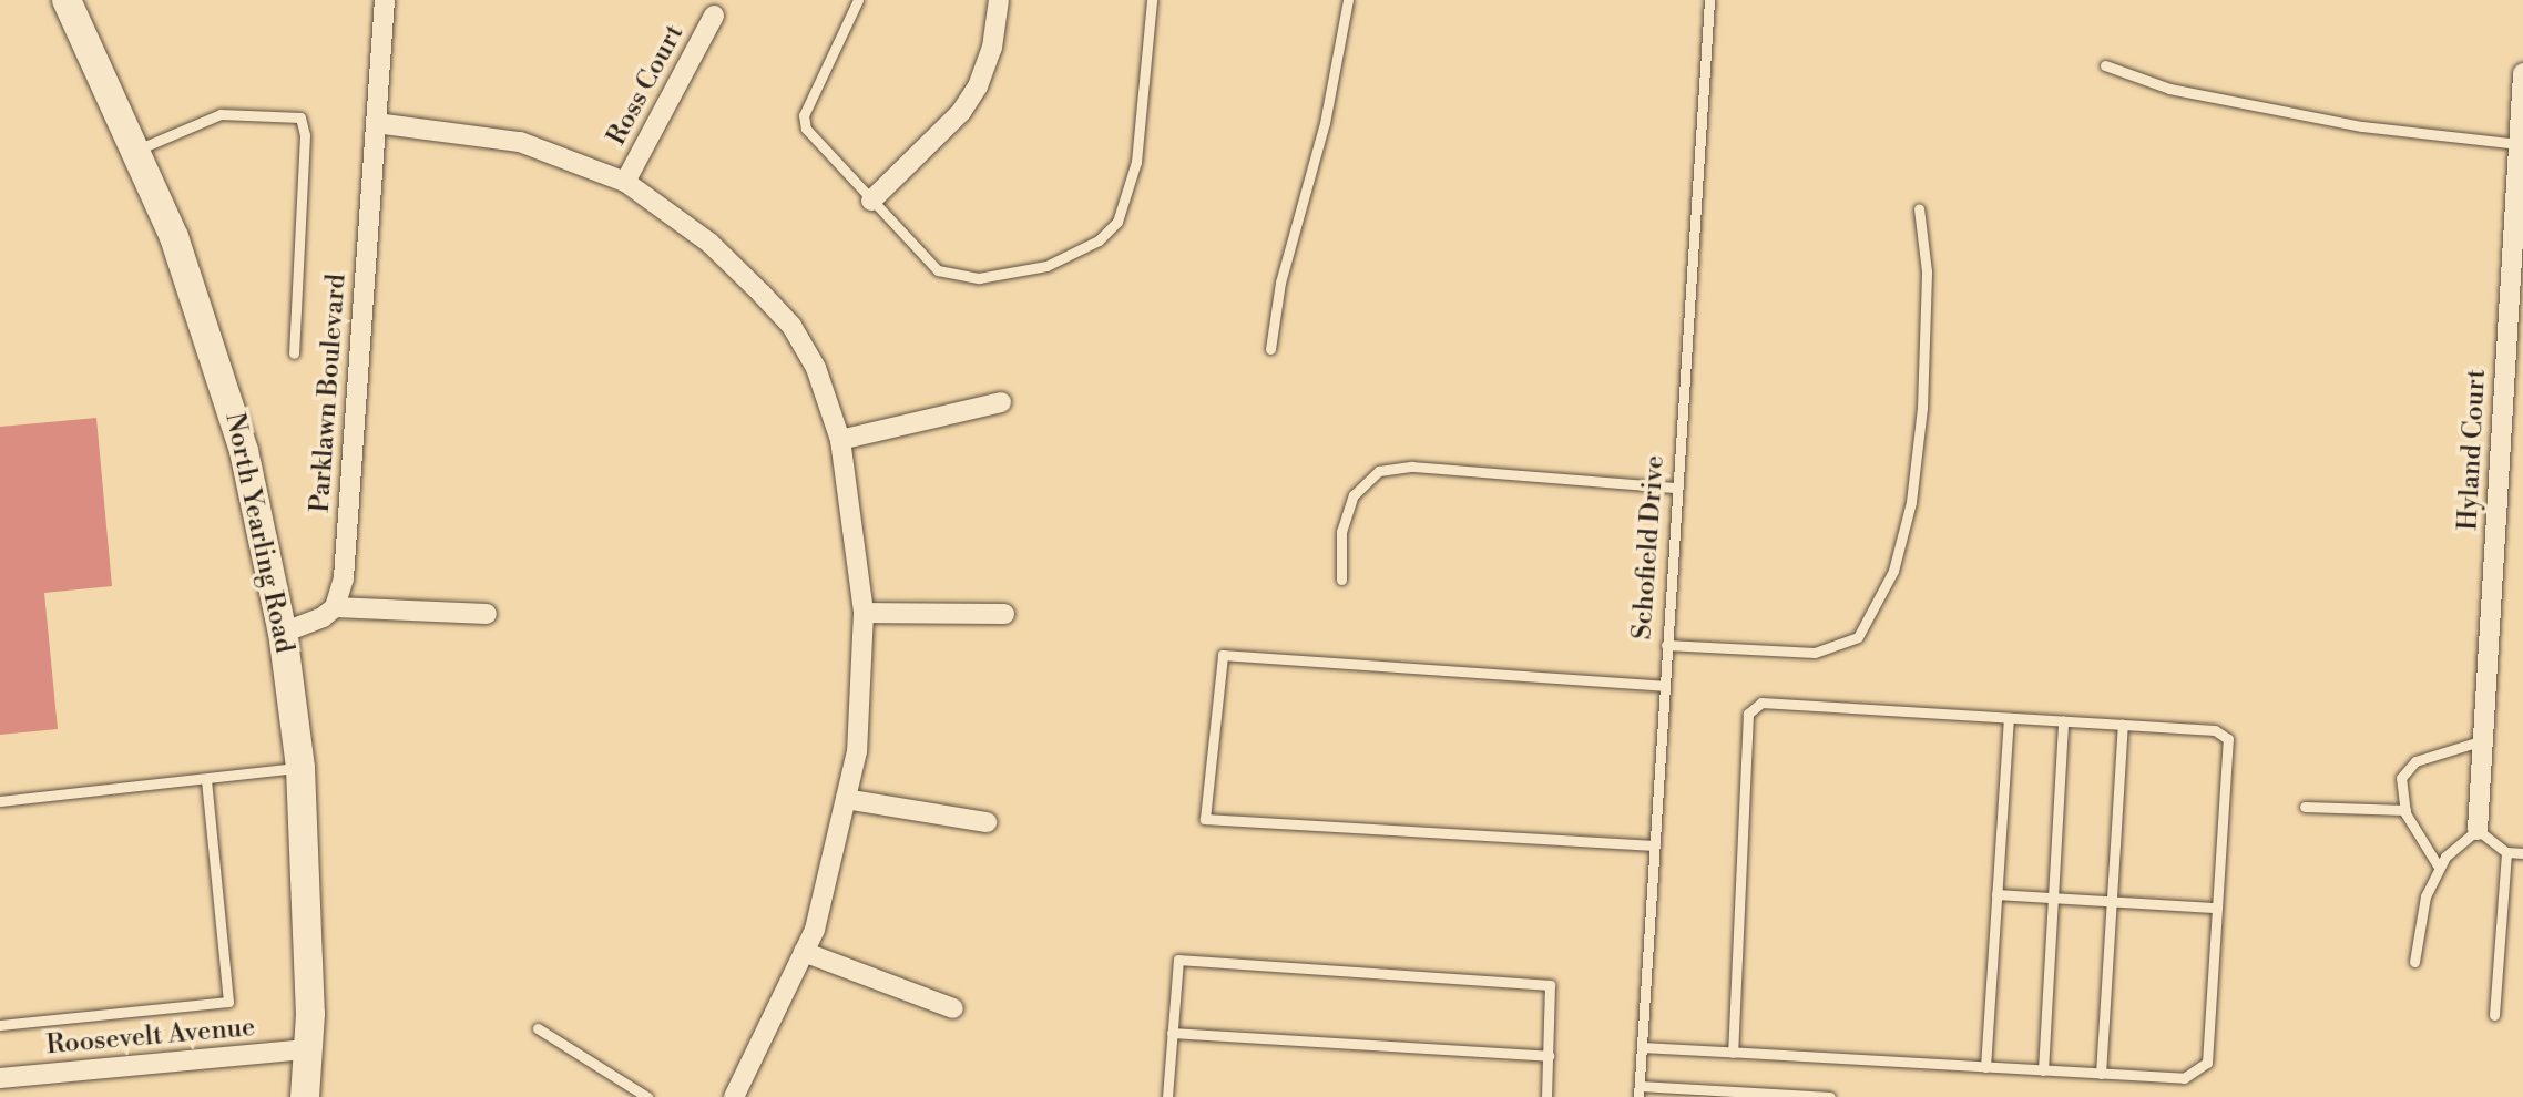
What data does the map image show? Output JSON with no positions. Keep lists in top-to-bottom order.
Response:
{
  "streets": {
    "main road": ["North Yearling Road"],
    "street": [
      "Ross Court",
      "Parklawn Boulevard",
      "Hyland Court",
      "Roosevelt Avenue"
    ],
    "lane": ["Schofield Drive"]
  },
  "crossings": [
    ["North Yearling Road", "Roosevelt Avenue"]
  ]
}
